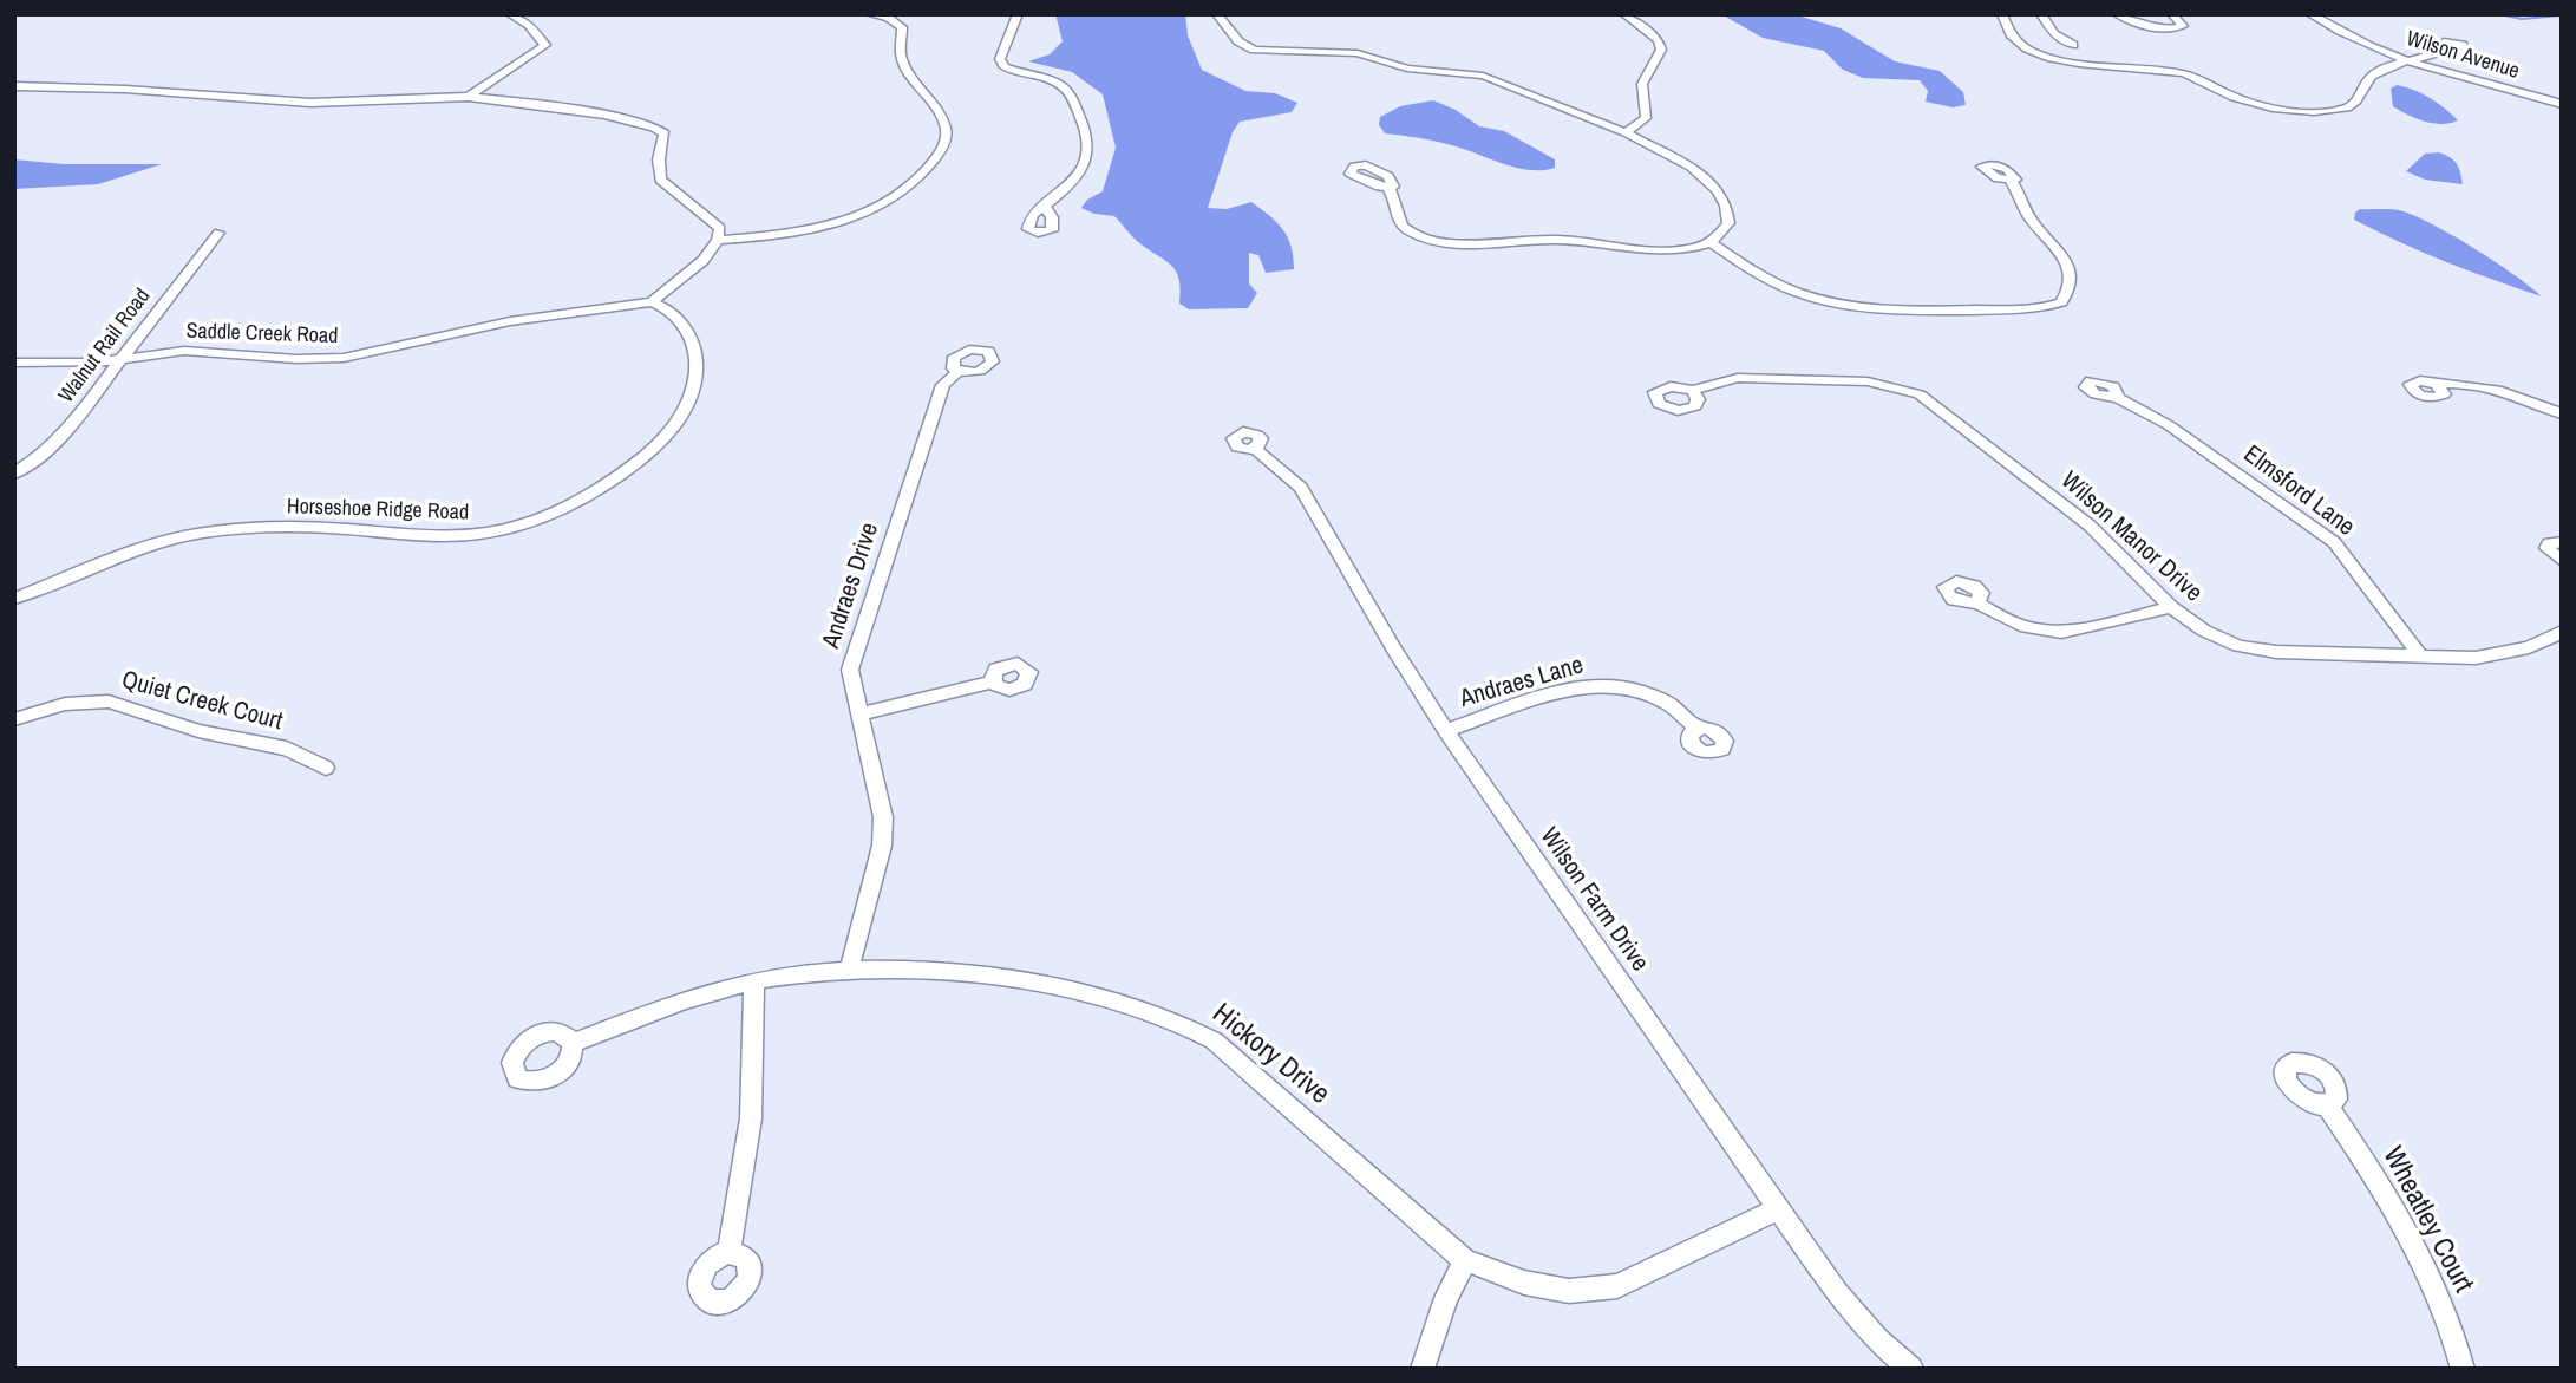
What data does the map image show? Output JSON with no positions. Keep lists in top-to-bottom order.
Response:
{
  "streets": {
    "street": [
      "Wilson Avenue",
      "Saddle Creek Road",
      "Walnut Rail Road",
      "Elmsford Lane",
      "Horseshoe Ridge Road",
      "Wilson Manor Drive",
      "Andraes Drive",
      "Andraes Lane",
      "Quiet Creek Court",
      "Wilson Farm Drive",
      "Hickory Drive",
      "Wheatley Court"
    ]
  },
  "crossings": [
    ["Saddle Creek Road", "Walnut Rail Road"],
    ["Saddle Creek Road", "Horseshoe Ridge Road"],
    ["Elmsford Lane", "Wilson Manor Drive"],
    ["Andraes Drive", "Hickory Drive"],
    ["Andraes Lane", "Wilson Farm Drive"],
    ["Wilson Farm Drive", "Hickory Drive"]
  ]
}
